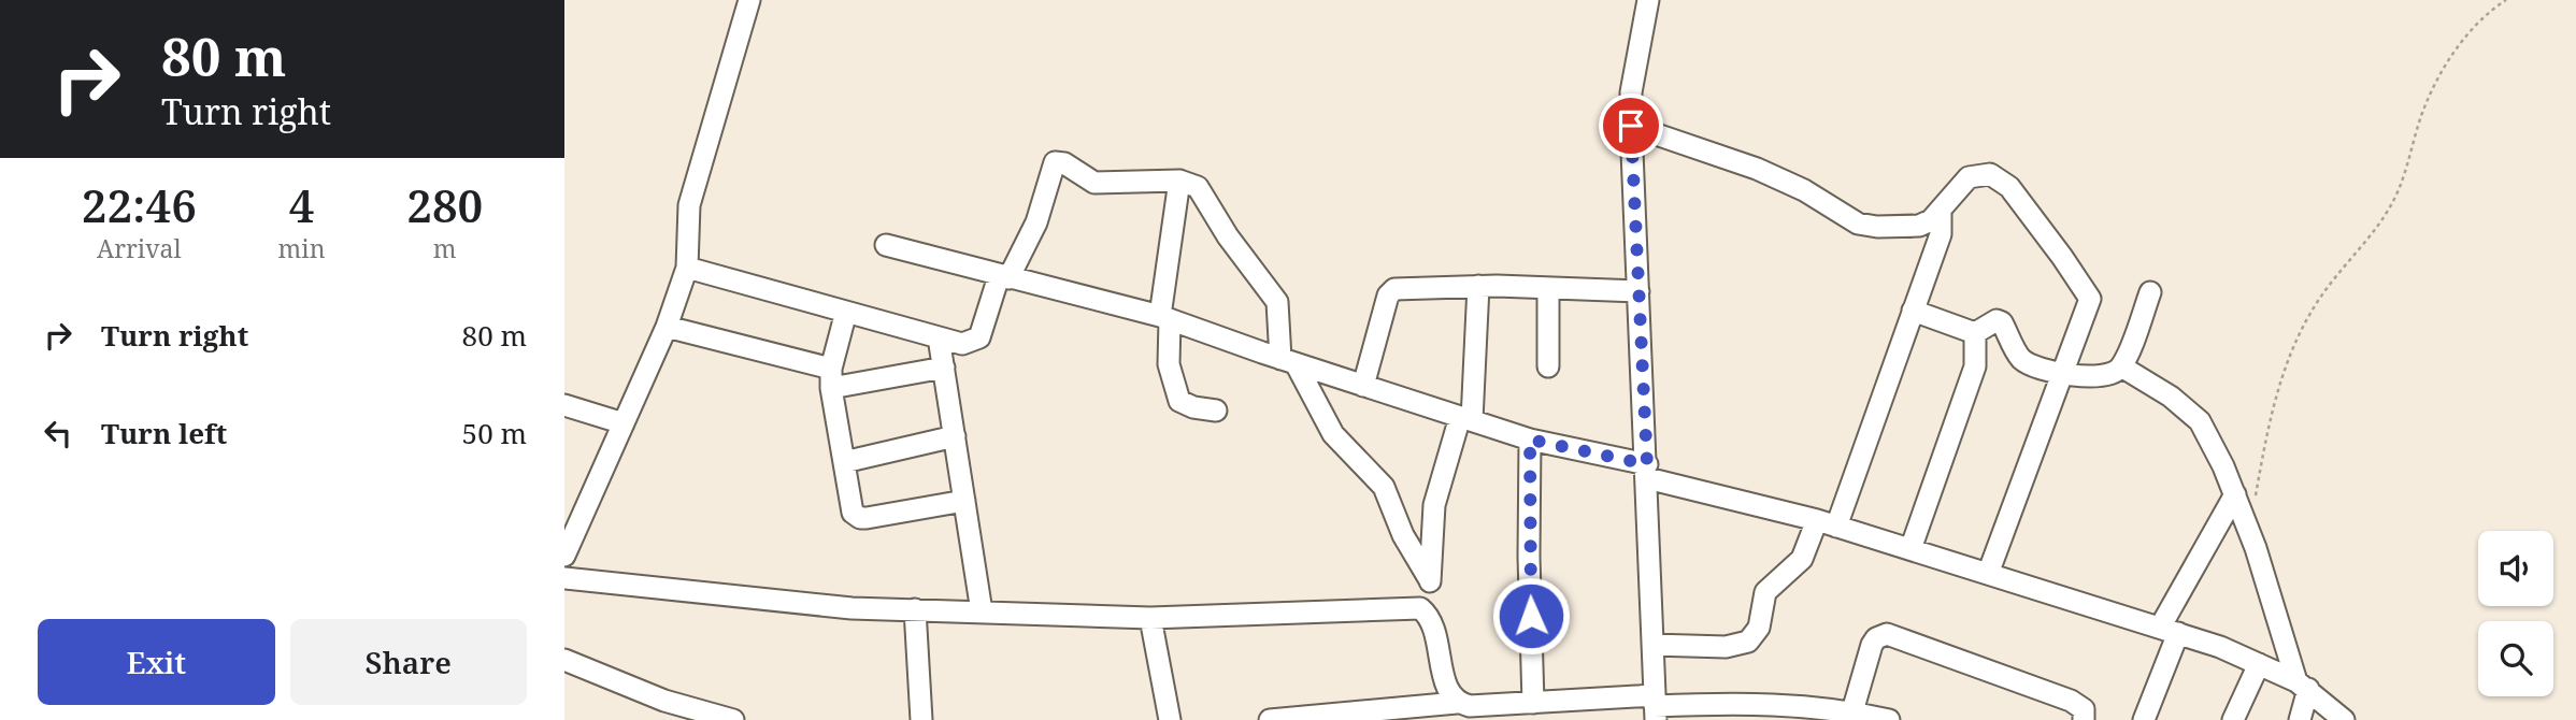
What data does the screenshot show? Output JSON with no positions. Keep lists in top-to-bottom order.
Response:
{
  "page": {
    "turn": ["80 m", "Turn right"],
    "eta": [
      "22:46",
      "Arrival",
      "4",
      "min",
      "280",
      "m"
    ],
    "list": [
      {
        "name": "Turn right",
        "value": "80 m"
      },
      {
        "name": "Turn left",
        "value": "50 m"
      }
    ],
    "buttons": ["Exit", "Share"]
  }
}
